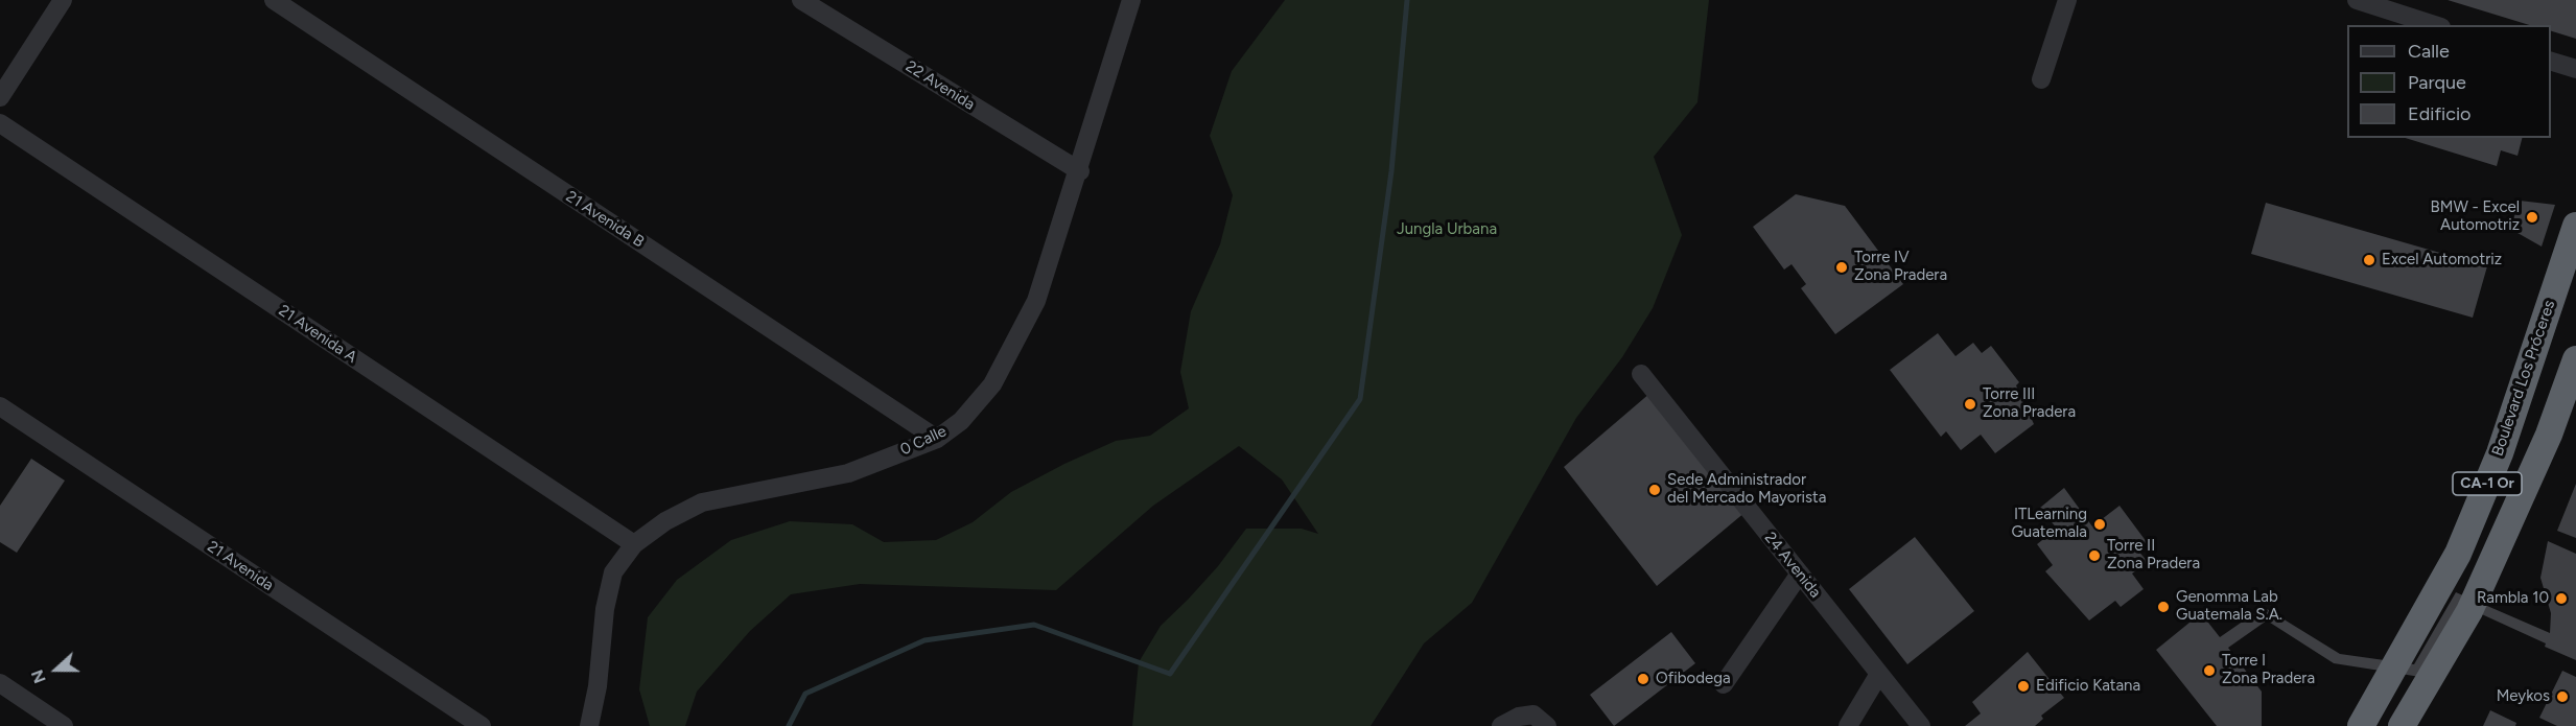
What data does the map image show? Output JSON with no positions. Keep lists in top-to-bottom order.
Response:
{
  "streets": {
    "highway": ["Boulevard Los Próceres", "CA-1 Or"],
    "street": [
      "22 Avenida",
      "21 Avenida B",
      "21 Avenida A",
      "0 Calle",
      "24 Avenida",
      "21 Avenida"
    ]
  },
  "crossings": [
    ["22 Avenida", "0 Calle"],
    ["21 Avenida B", "0 Calle"],
    ["21 Avenida A", "0 Calle"]
  ],
  "parks": ["Jungla Urbana"],
  "places": [
    "BMW - Excel Automotriz",
    "Excel Automotriz",
    "Torre IV Zona Pradera",
    "Torre III Zona Pradera",
    "Sede Administrador del Mercado Mayorista",
    "ITLearning Guatemala",
    "Torre II Zona Pradera",
    "Rambla 10",
    "Genomma Lab Guatemala S.A.",
    "Torre I Zona Pradera",
    "Ofibodega",
    "Edificio Katana",
    "Meykos"
  ],
  "legend": ["Calle", "Parque", "Edificio"],
  "north": "left"
}
